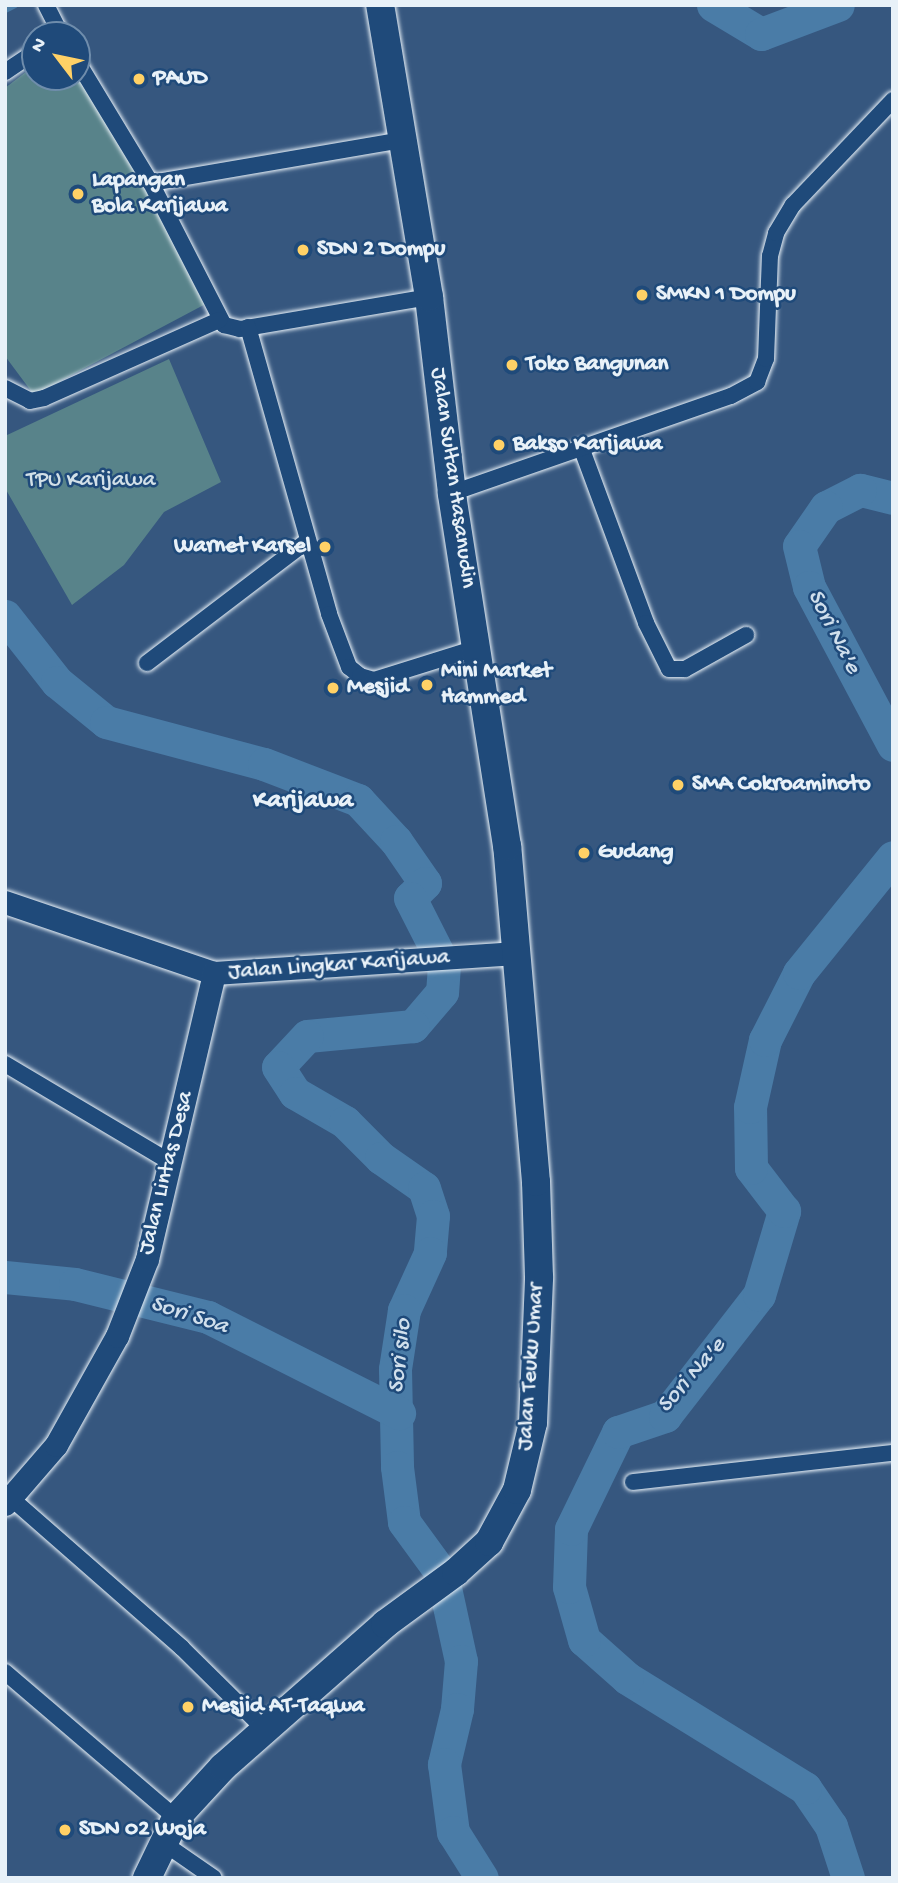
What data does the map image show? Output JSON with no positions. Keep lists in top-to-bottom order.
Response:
{
  "streets": {
    "highway": ["Jalan Sultan Hasanudin", "Jalan Teuku Umar"],
    "main road": ["Jalan Lingkar Karijawa", "Jalan Lintas Desa"]
  },
  "crossings": [
    ["Jalan Sultan Hasanudin", "Jalan Lingkar Karijawa"],
    ["Jalan Sultan Hasanudin", "Jalan Teuku Umar"],
    ["Jalan Lingkar Karijawa", "Jalan Lintas Desa"],
    ["Jalan Lingkar Karijawa", "Jalan Teuku Umar"]
  ],
  "districts": ["Karijawa"],
  "water": ["Sori Na'e", "Sori Soa", "Sori silo"],
  "parks": ["TPU Karijawa"],
  "places": [
    "PAUD",
    "Lapangan Bola Karijawa",
    "SDN 2 Dompu",
    "SMKN 1 Dompu",
    "Toko Bangunan",
    "Bakso Karijawa",
    "Warnet Karsel",
    "Mini Market Hammed",
    "Mesjid",
    "SMA Cokroaminoto",
    "Gudang",
    "Mesjid AT-Taqwa",
    "SDN 02 Woja"
  ],
  "north": "top left"
}
